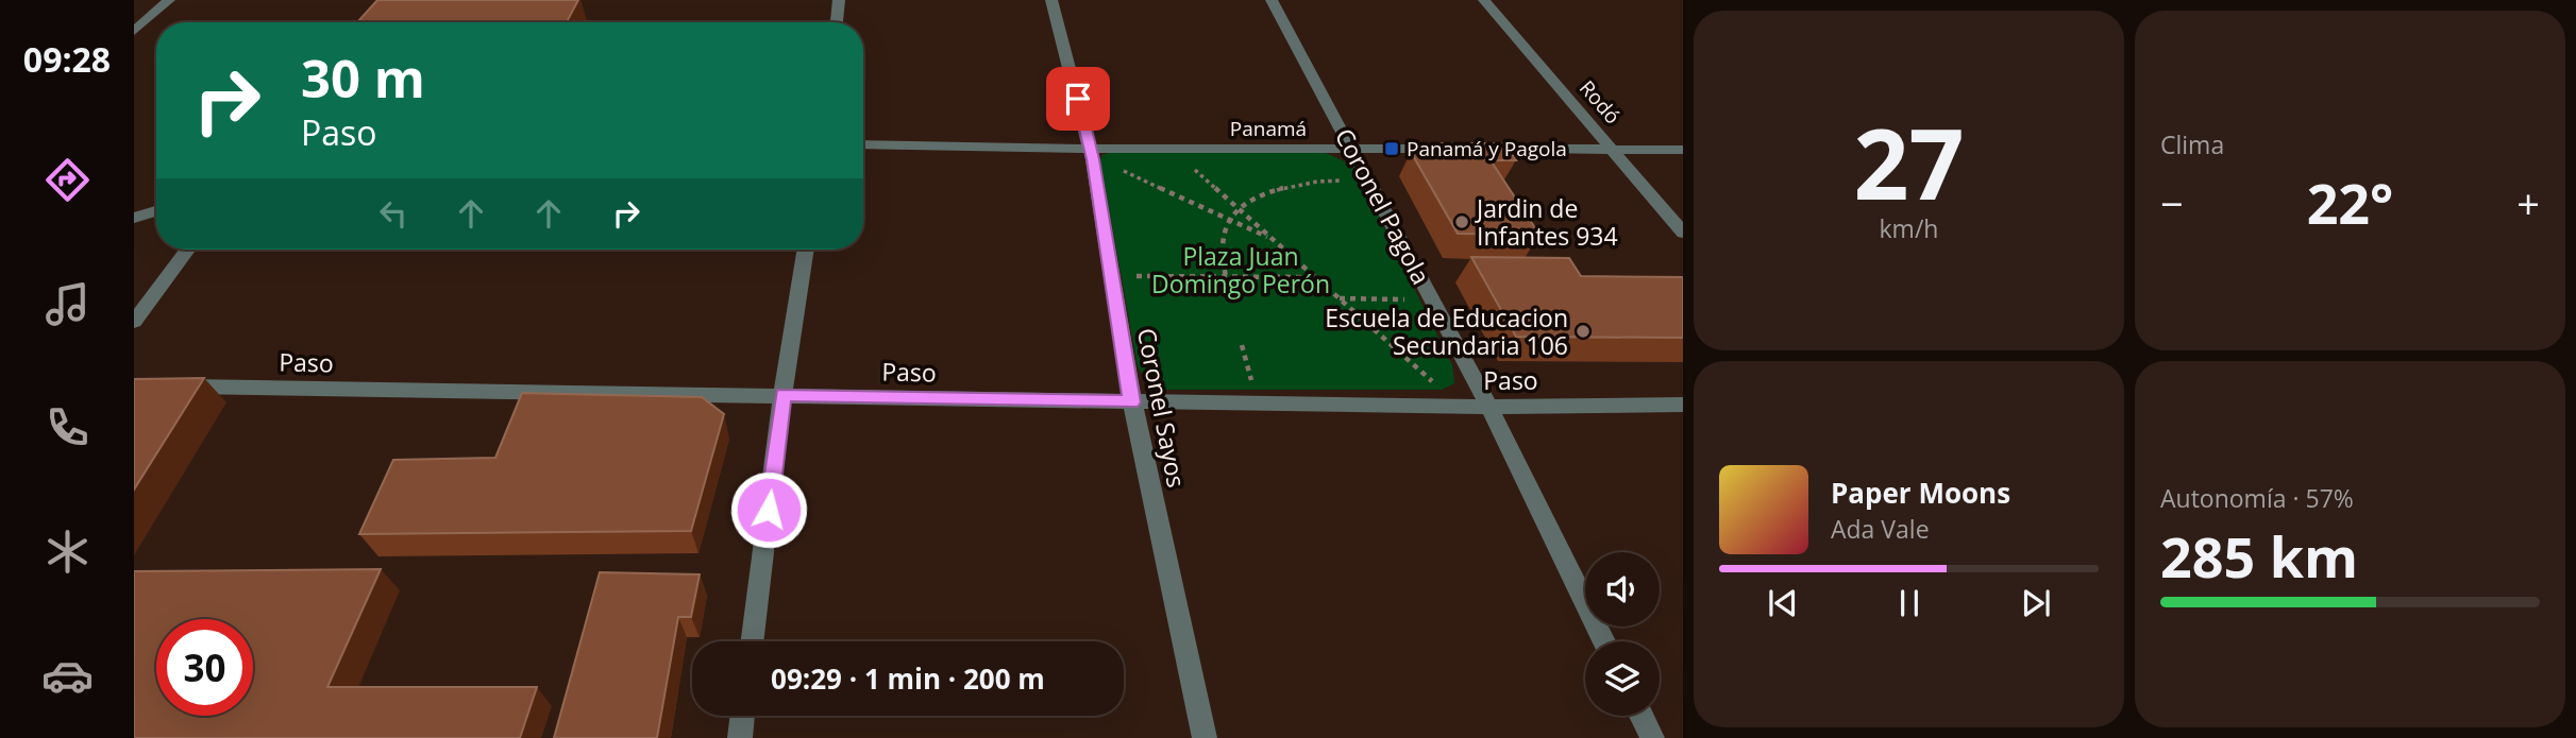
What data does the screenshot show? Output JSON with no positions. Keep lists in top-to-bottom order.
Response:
{
  "streets": {
    "street": [
      "Rodó",
      "Panamá",
      "Coronel Pagola",
      "Paso",
      "Coronel Sayos"
    ]
  },
  "crossings": [
    ["Rodó", "Panamá"],
    ["Panamá", "Coronel Pagola"],
    ["Panamá", "Coronel Sayos"],
    ["Coronel Pagola", "Paso"],
    ["Paso", "Coronel Sayos"]
  ],
  "parks": ["Plaza Juan Domingo Perón"],
  "places": {
    "transit": ["Panamá y Pagola"],
    "other": ["Jardin de Infantes 934", "Escuela de Educacion Secundaria 106"]
  },
  "page": {
    "tabs": "09:28",
    "tile": [
      ["27", "km/h"],
      "Clima",
      ["Autonomía · 57%", "285 km"]
    ],
    "turn": ["30 m", "Paso"],
    "heat": ["−", "22°", "+"],
    "song": ["Paper Moons", "Ada Vale"],
    "limit": "30",
    "trip": "09:29 · 1 min · 200 m"
  }
}
